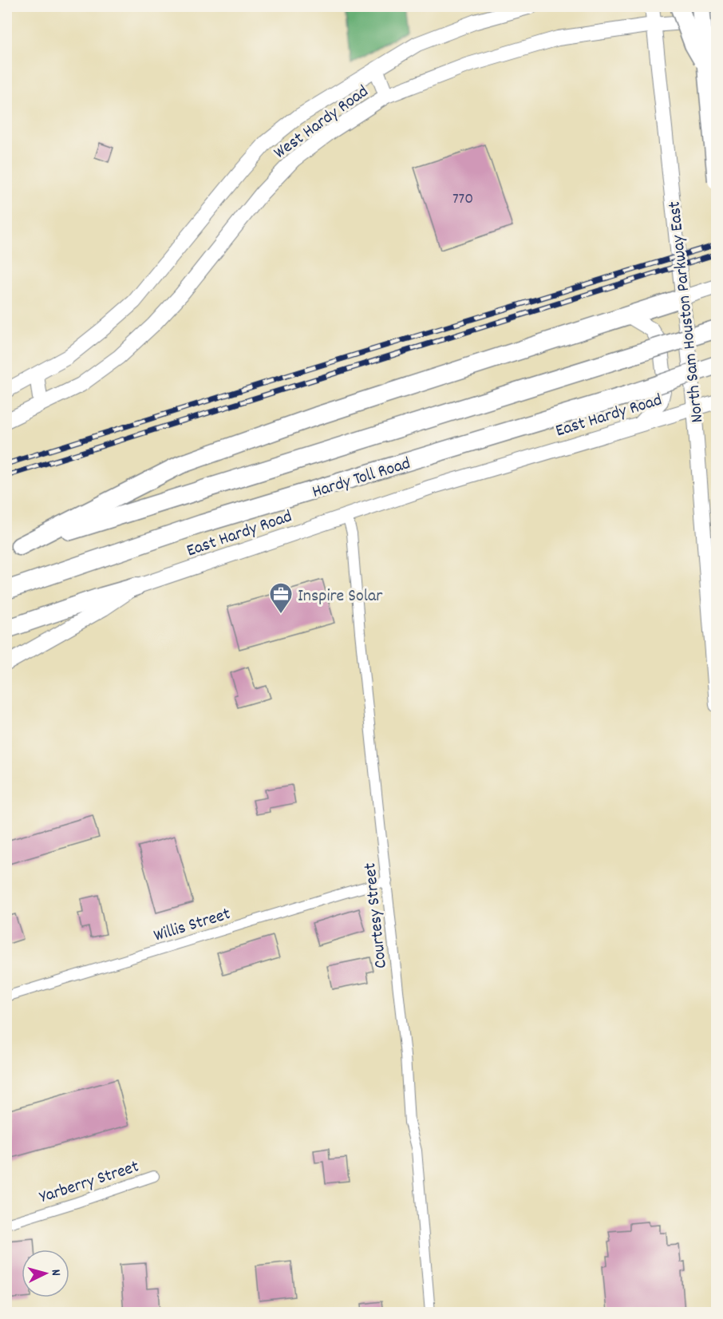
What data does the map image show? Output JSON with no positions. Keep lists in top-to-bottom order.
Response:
{
  "streets": {
    "highway": ["Hardy Toll Road"],
    "main road": ["West Hardy Road", "North Sam Houston Parkway East", "East Hardy Road"],
    "street": ["Courtesy Street", "Willis Street", "Yarberry Street"]
  },
  "crossings": [
    ["West Hardy Road", "North Sam Houston Parkway East"],
    ["North Sam Houston Parkway East", "East Hardy Road"],
    ["East Hardy Road", "Courtesy Street"],
    ["Courtesy Street", "Willis Street"]
  ],
  "places": {
    "office": ["Inspire Solar"]
  },
  "house_numbers": ["770"],
  "north": "right"
}
